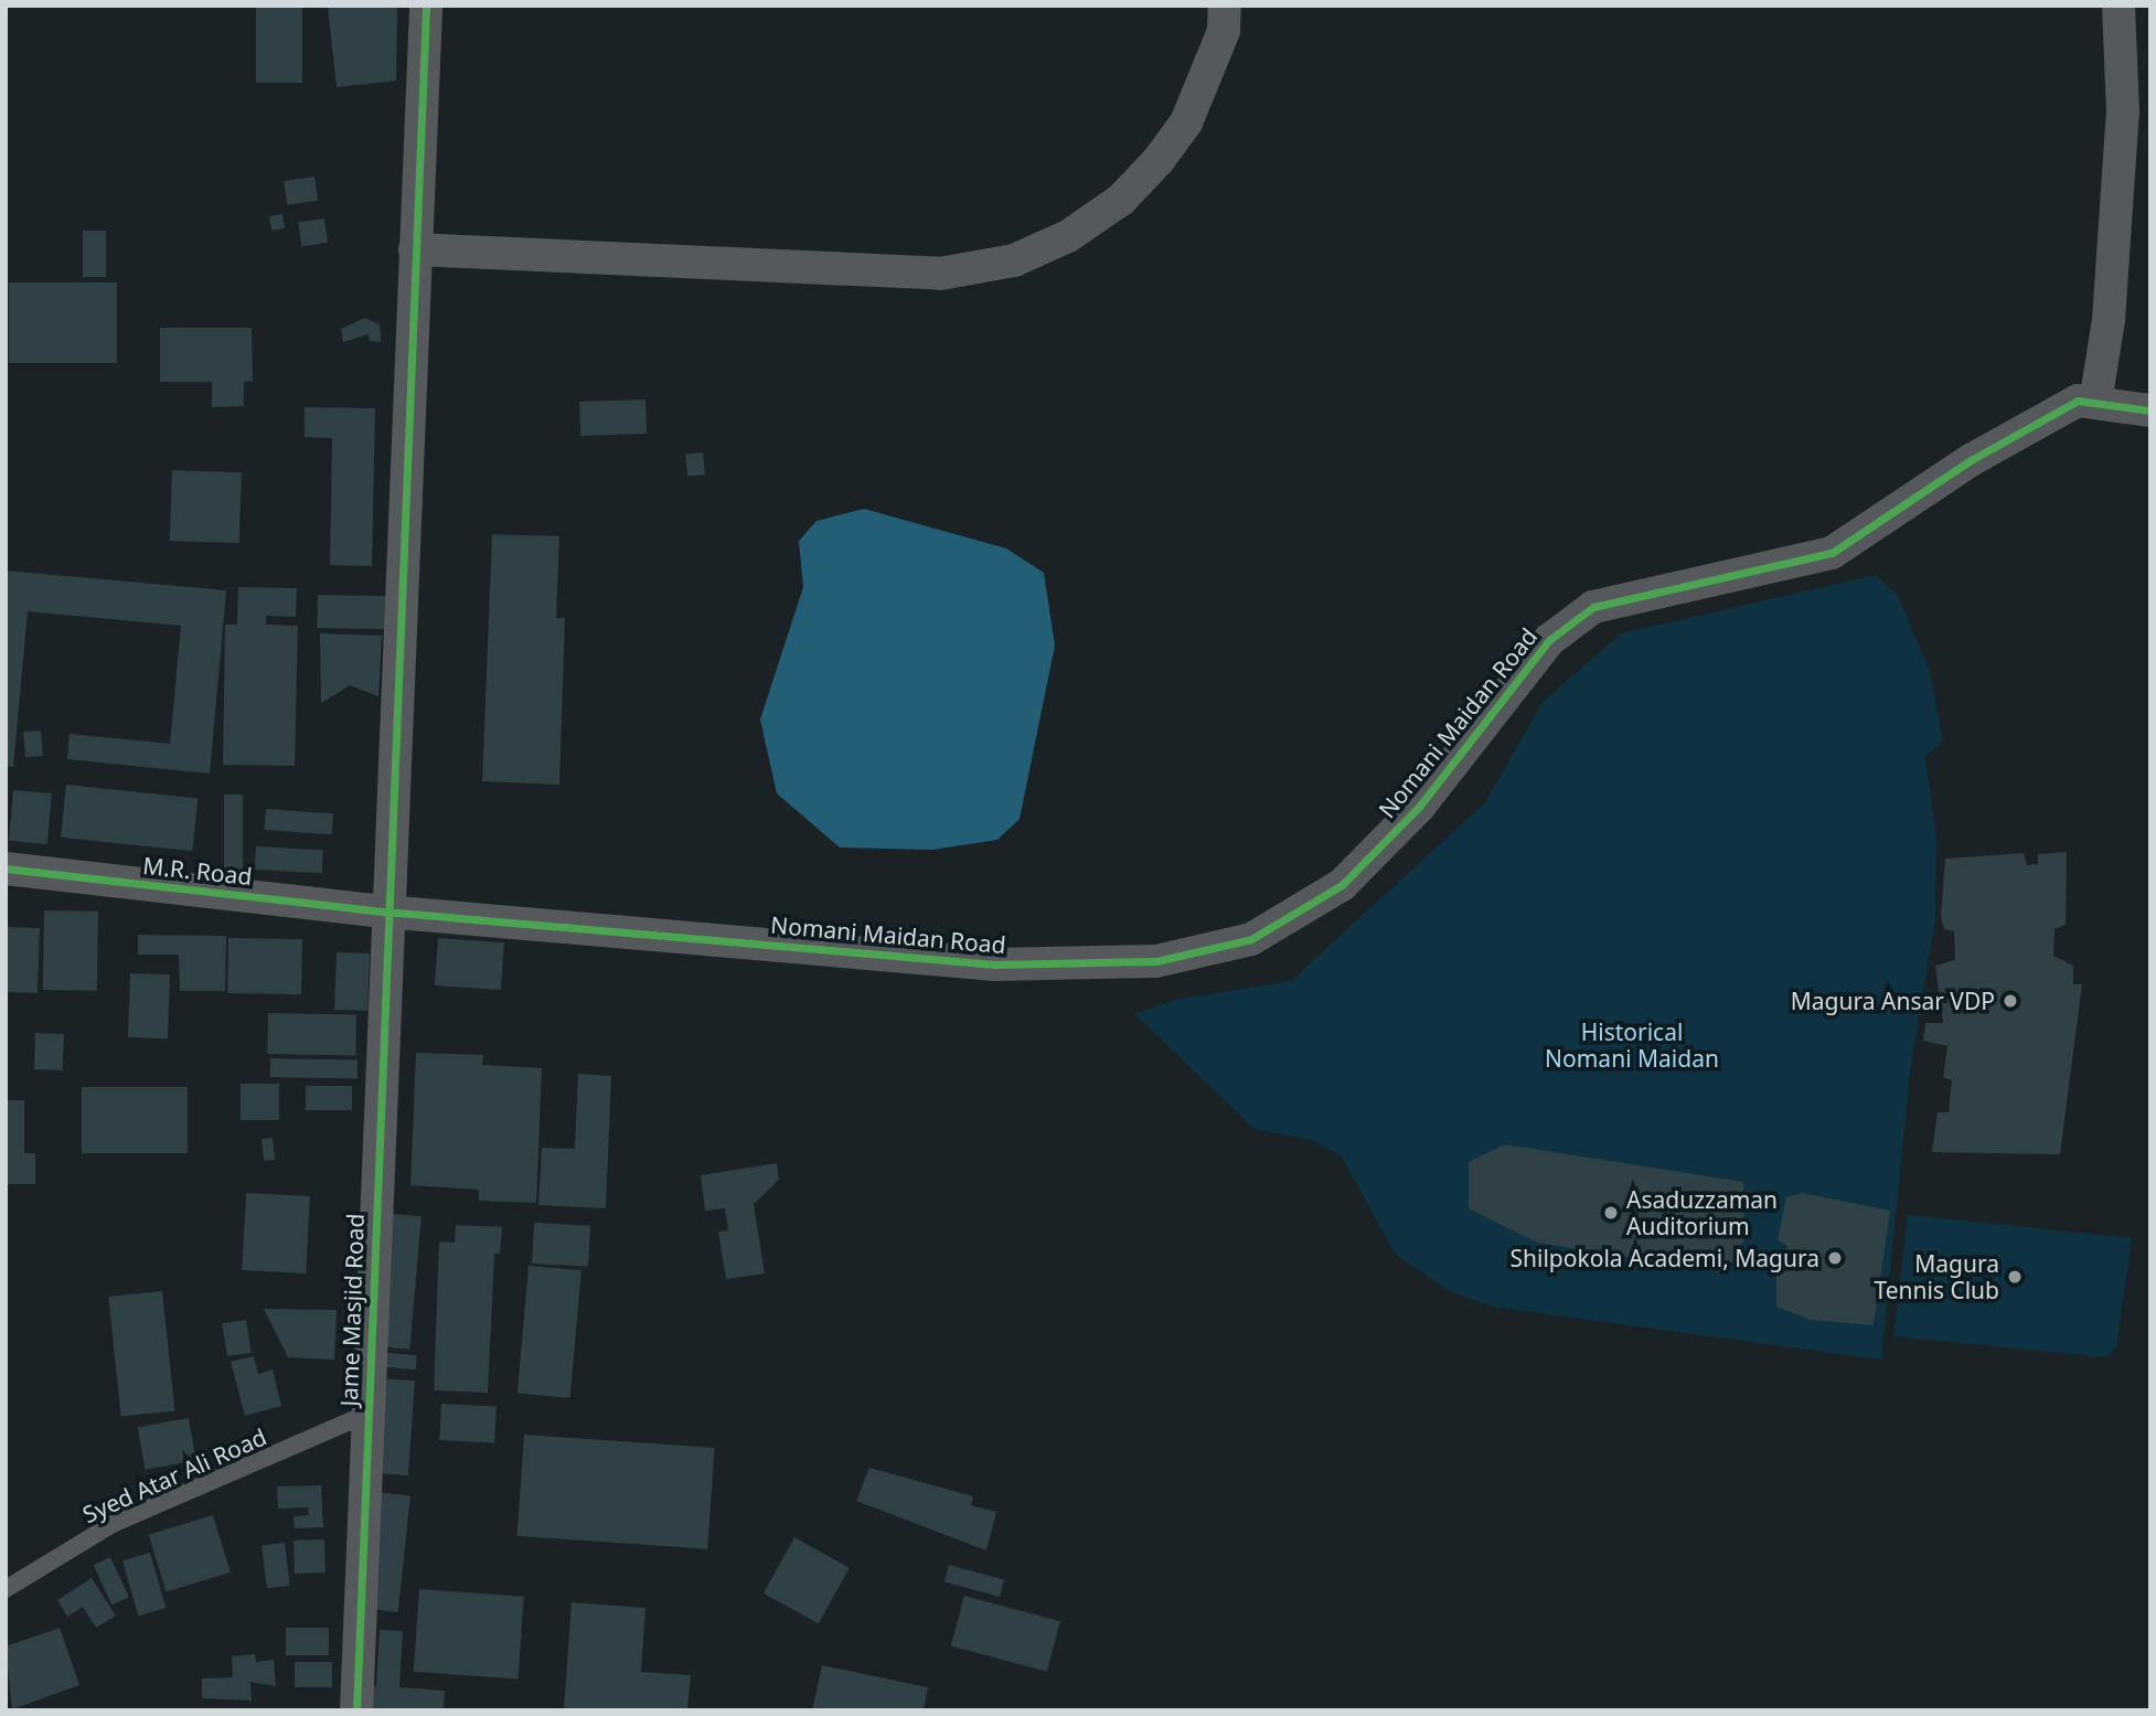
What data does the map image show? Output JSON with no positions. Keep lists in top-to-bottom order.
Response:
{
  "streets": {
    "street": ["Nomani Maidan Road", "M.R. Road", "Jame Masjid Road"],
    "lane": ["Syed Atar Ali Road"]
  },
  "crossings": [
    ["Nomani Maidan Road", "M.R. Road"],
    ["Nomani Maidan Road", "Jame Masjid Road"],
    ["M.R. Road", "Jame Masjid Road"],
    ["Jame Masjid Road", "Syed Atar Ali Road"]
  ],
  "parks": ["Historical Nomani Maidan"],
  "places": [
    "Magura Ansar VDP",
    "Asaduzzaman Auditorium",
    "Shilpokola Academi, Magura",
    "Magura Tennis Club"
  ]
}
